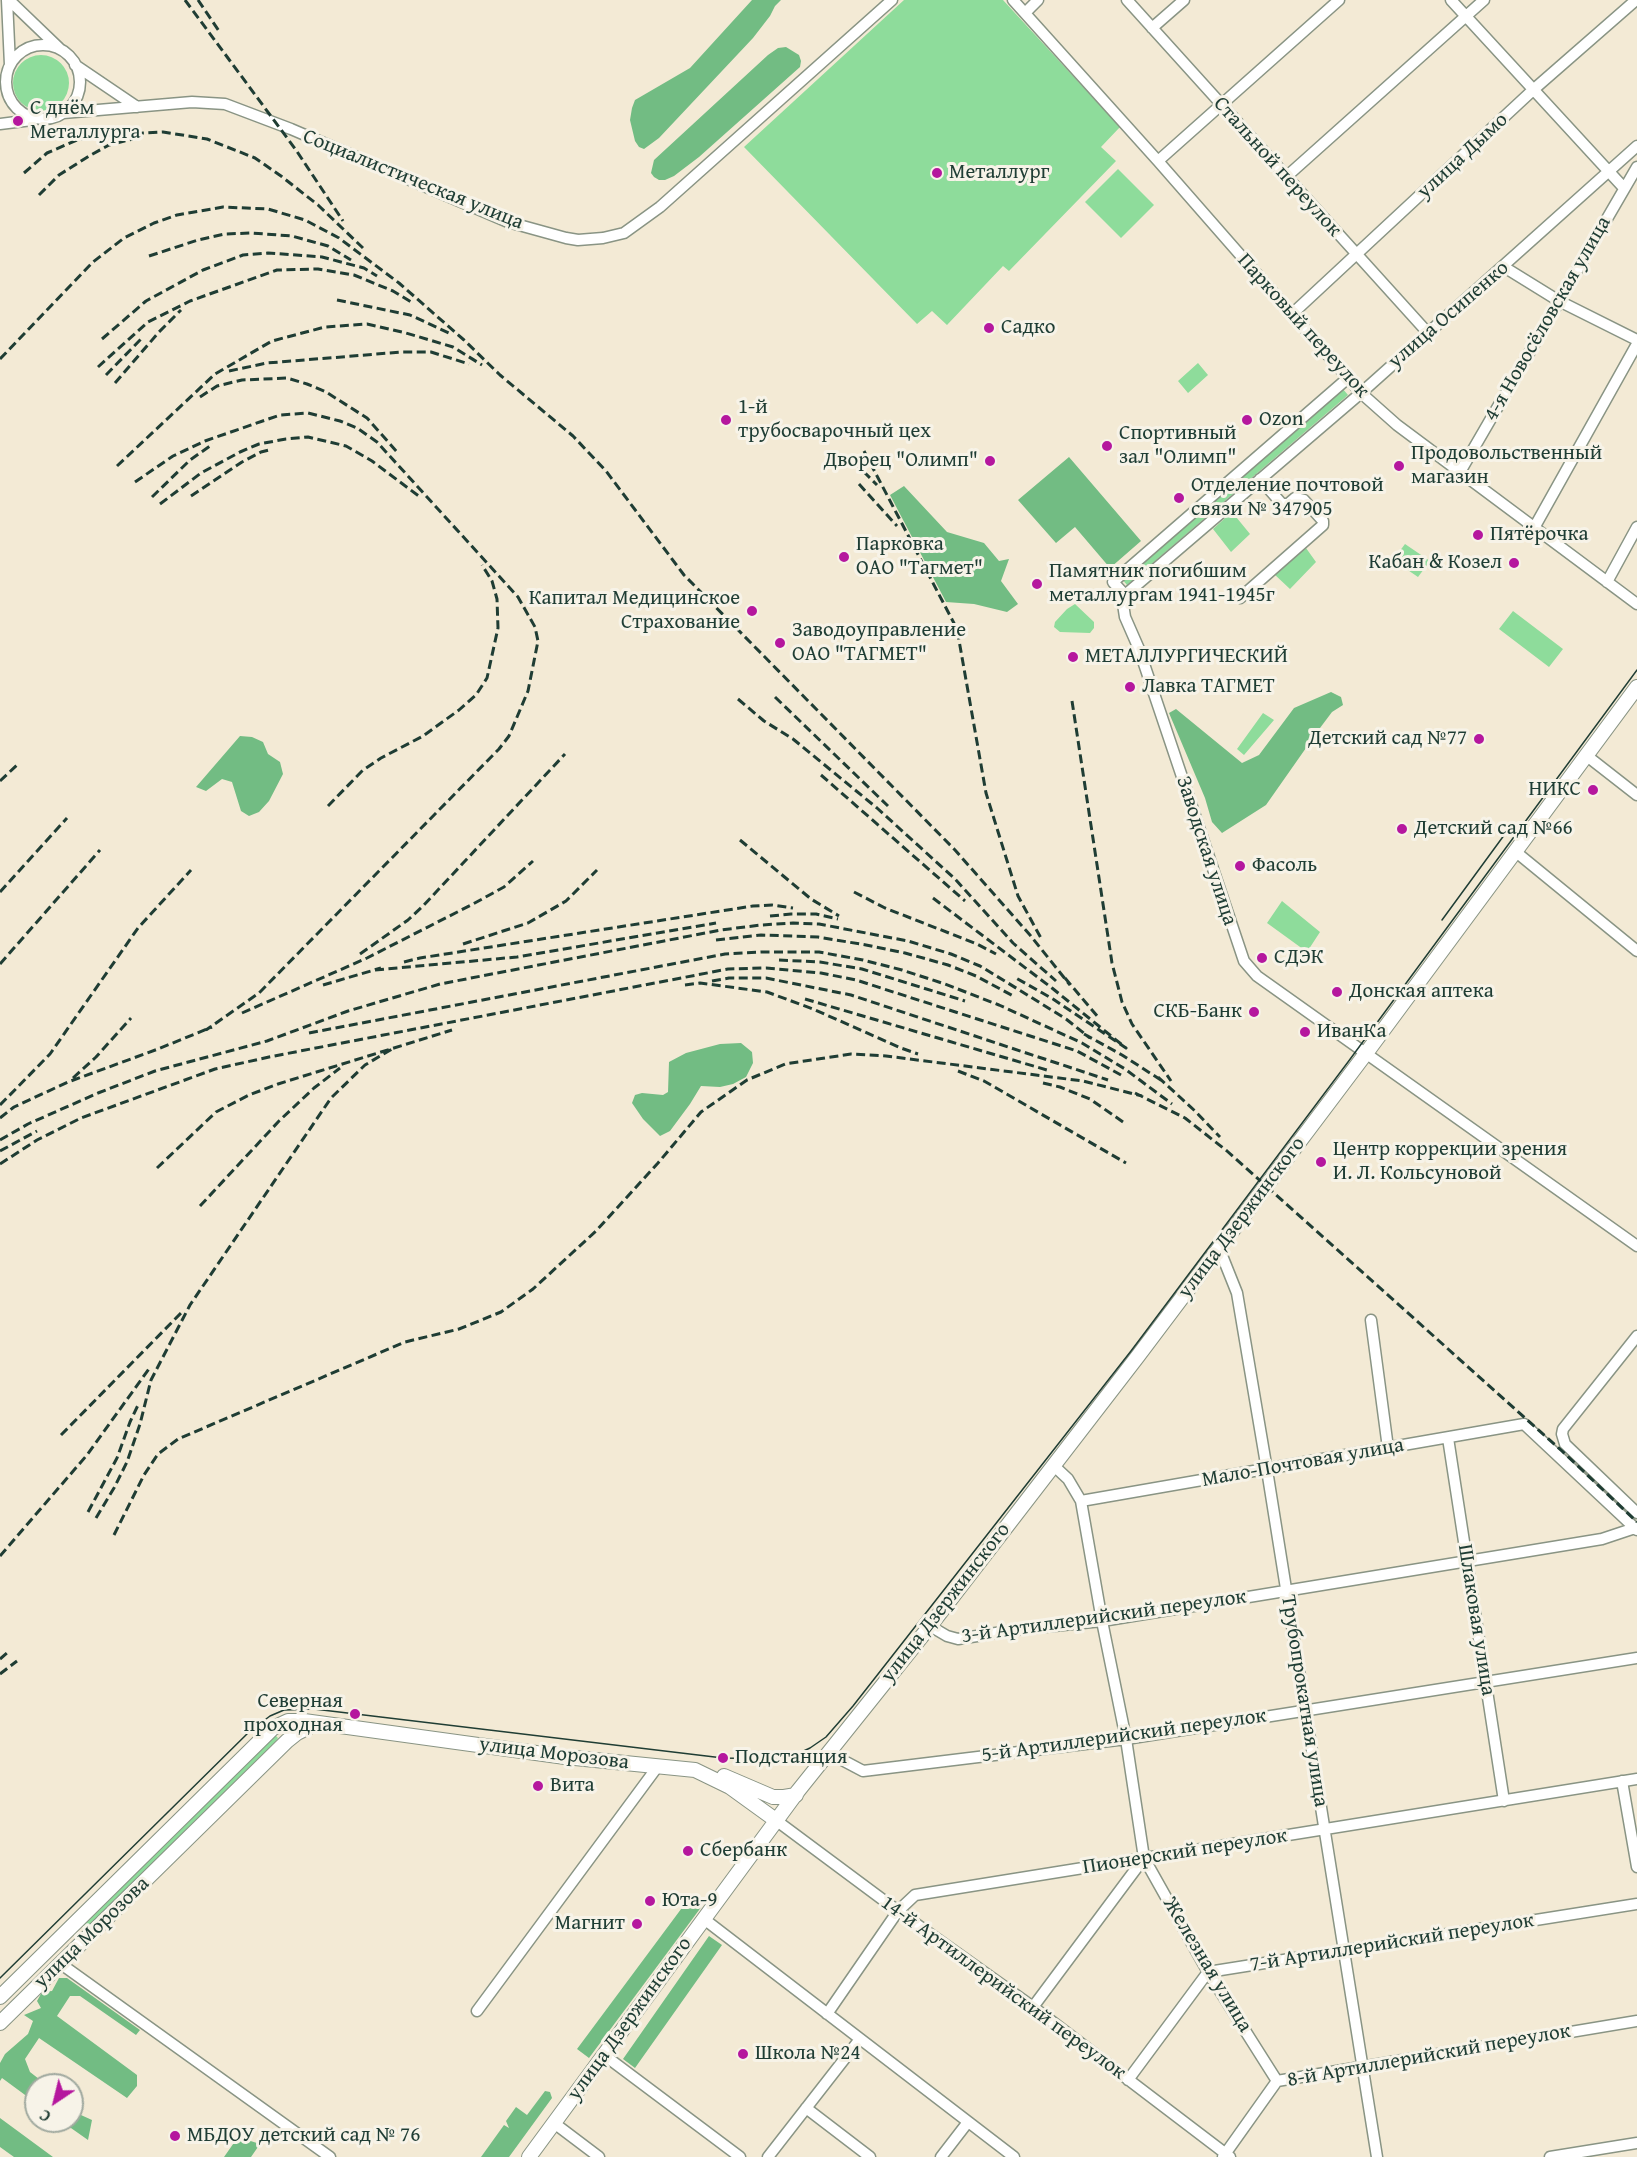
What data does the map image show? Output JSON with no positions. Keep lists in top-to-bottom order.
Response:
{
  "streets": {
    "main road": ["улица Дзержинского", "улица Морозова"],
    "street": [
      "улица Дымо",
      "Стальной переулок",
      "Социалистическая улица",
      "улица Осипенко",
      "4-я Новосёловская улица",
      "Парковый переулок",
      "Заводская улица",
      "Мало-Почтовая улица",
      "3-й Артиллерийский переулок",
      "Шлаковая улица",
      "Трубопрокатная улица",
      "5-й Артиллерийский переулок",
      "Пионерский переулок",
      "7-й Артиллерийский переулок",
      "Железная улица",
      "14-й Артиллерийский переулок",
      "8-й Артиллерийский переулок"
    ]
  },
  "crossings": [
    ["улица Дымо", "Стальной переулок"],
    ["улица Дымо", "Парковый переулок"],
    ["Стальной переулок", "улица Осипенко"],
    ["улица Осипенко", "Парковый переулок"],
    ["улица Осипенко", "Заводская улица"],
    ["4-я Новосёловская улица", "Парковый переулок"],
    ["Заводская улица", "улица Дзержинского"],
    ["улица Дзержинского", "3-й Артиллерийский переулок"],
    ["улица Дзержинского", "Трубопрокатная улица"],
    ["улица Дзержинского", "5-й Артиллерийский переулок"],
    ["улица Дзержинского", "улица Морозова"],
    ["улица Дзержинского", "Железная улица"],
    ["улица Дзержинского", "14-й Артиллерийский переулок"],
    ["Мало-Почтовая улица", "3-й Артиллерийский переулок"],
    ["Мало-Почтовая улица", "Шлаковая улица"],
    ["Мало-Почтовая улица", "Трубопрокатная улица"],
    ["Мало-Почтовая улица", "Железная улица"],
    ["3-й Артиллерийский переулок", "Шлаковая улица"],
    ["3-й Артиллерийский переулок", "Трубопрокатная улица"],
    ["3-й Артиллерийский переулок", "Железная улица"],
    ["Шлаковая улица", "5-й Артиллерийский переулок"],
    ["Шлаковая улица", "Пионерский переулок"],
    ["Трубопрокатная улица", "5-й Артиллерийский переулок"],
    ["Трубопрокатная улица", "Пионерский переулок"],
    ["Трубопрокатная улица", "7-й Артиллерийский переулок"],
    ["Трубопрокатная улица", "8-й Артиллерийский переулок"],
    ["5-й Артиллерийский переулок", "Железная улица"],
    ["улица Морозова", "14-й Артиллерийский переулок"],
    ["Пионерский переулок", "Железная улица"],
    ["Пионерский переулок", "14-й Артиллерийский переулок"],
    ["7-й Артиллерийский переулок", "Железная улица"],
    ["Железная улица", "8-й Артиллерийский переулок"],
    ["14-й Артиллерийский переулок", "8-й Артиллерийский переулок"]
  ],
  "places": [
    "С днём Металлурга",
    "Металлург",
    "Садко",
    "1-й трубосварочный цех",
    "Ozon",
    "Спортивный зал \"Олимп\"",
    "Дворец \"Олимп\"",
    "Продовольственный магазин",
    "Отделение почтовой связи № 347905",
    "Пятёрочка",
    "Парковка ОАО \"Тагмет\"",
    "Кабан & Козел",
    "Памятник погибшим металлургам 1941-1945г",
    "Капитал Медицинское Страхование",
    "Заводоуправление ОАО \"ТАГМЕТ\"",
    "МЕТАЛЛУРГИЧЕСКИЙ",
    "Лавка ТАГМЕТ",
    "Детский сад №77",
    "НИКС",
    "Детский сад №66",
    "Фасоль",
    "СДЭК",
    "Донская аптека",
    "СКБ-Банк",
    "ИванКа",
    "Центр коррекции зрения И. Л. Кольсуновой",
    "Северная проходная",
    "Подстанция",
    "Вита",
    "Сбербанк",
    "Юта-9",
    "Магнит",
    "Школа №24",
    "МБДОУ детский сад № 76"
  ],
  "north": "bottom left"
}
